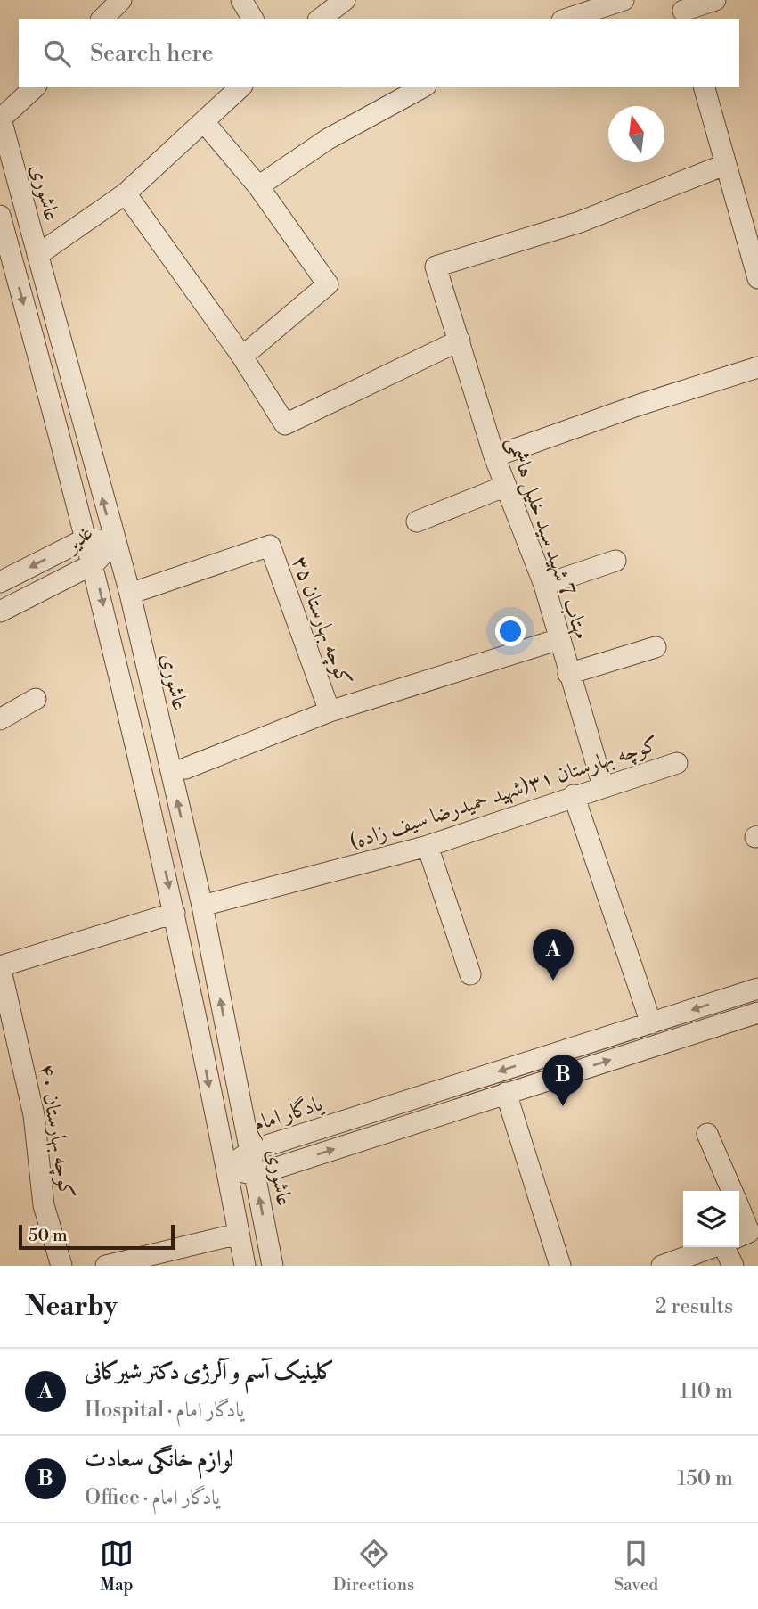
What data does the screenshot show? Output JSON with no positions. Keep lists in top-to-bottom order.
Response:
{
  "streets": {
    "street": [
      "عاشوری",
      "مهتاب 7 شهید سید خلیل هاشمی",
      "غدیر",
      "کوچه بهارستان ۳۵",
      "کوچه بهارستان ۳۱(شهید حمیدرضا سیف زاده)",
      "یادگار امام",
      "کوچه بهارستان ۴۰"
    ]
  },
  "crossings": [
    ["عاشوری", "غدیر"],
    ["عاشوری", "کوچه بهارستان ۳۵"],
    ["عاشوری", "کوچه بهارستان ۳۱(شهید حمیدرضا سیف زاده)"],
    ["عاشوری", "یادگار امام"],
    ["مهتاب 7 شهید سید خلیل هاشمی", "کوچه بهارستان ۳۱(شهید حمیدرضا سیف زاده)"]
  ],
  "scale_bar": "50 m",
  "north": "top",
  "page": {
    "search": "Search here",
    "pins": ["A", "B"],
    "scale": "50 m",
    "heading": ["Nearby", "2 results"],
    "list": [
      {
        "mark": "A",
        "name": "کلینیک آسم و آلرژی دکتر شیرکانی",
        "note": "Hospital · یادگار امام",
        "value": "110 m"
      },
      {
        "mark": "B",
        "name": "لوازم خانگی سعادت",
        "note": "Office · یادگار امام",
        "value": "150 m"
      }
    ],
    "nav": ["Map", "Directions", "Saved"]
  }
}
